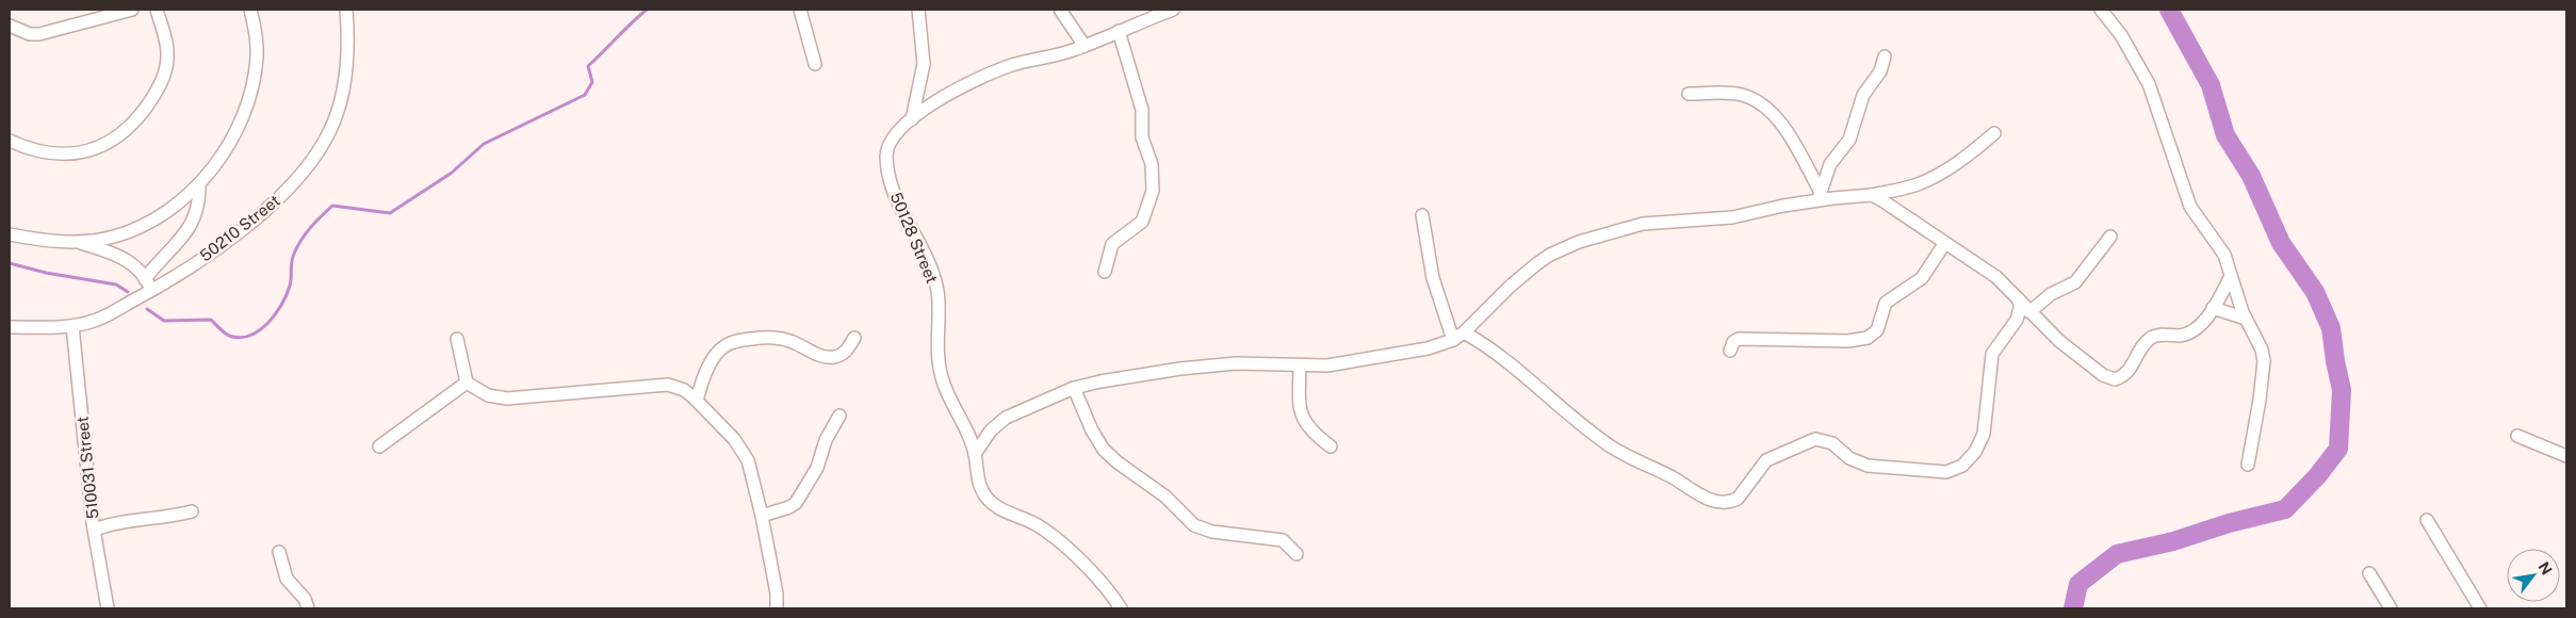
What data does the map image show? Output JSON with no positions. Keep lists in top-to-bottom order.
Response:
{
  "streets": {
    "street": ["50210 Street", "50128 Street", "510031 Street"]
  },
  "crossings": [
    ["50210 Street", "510031 Street"]
  ],
  "north": "top right"
}
